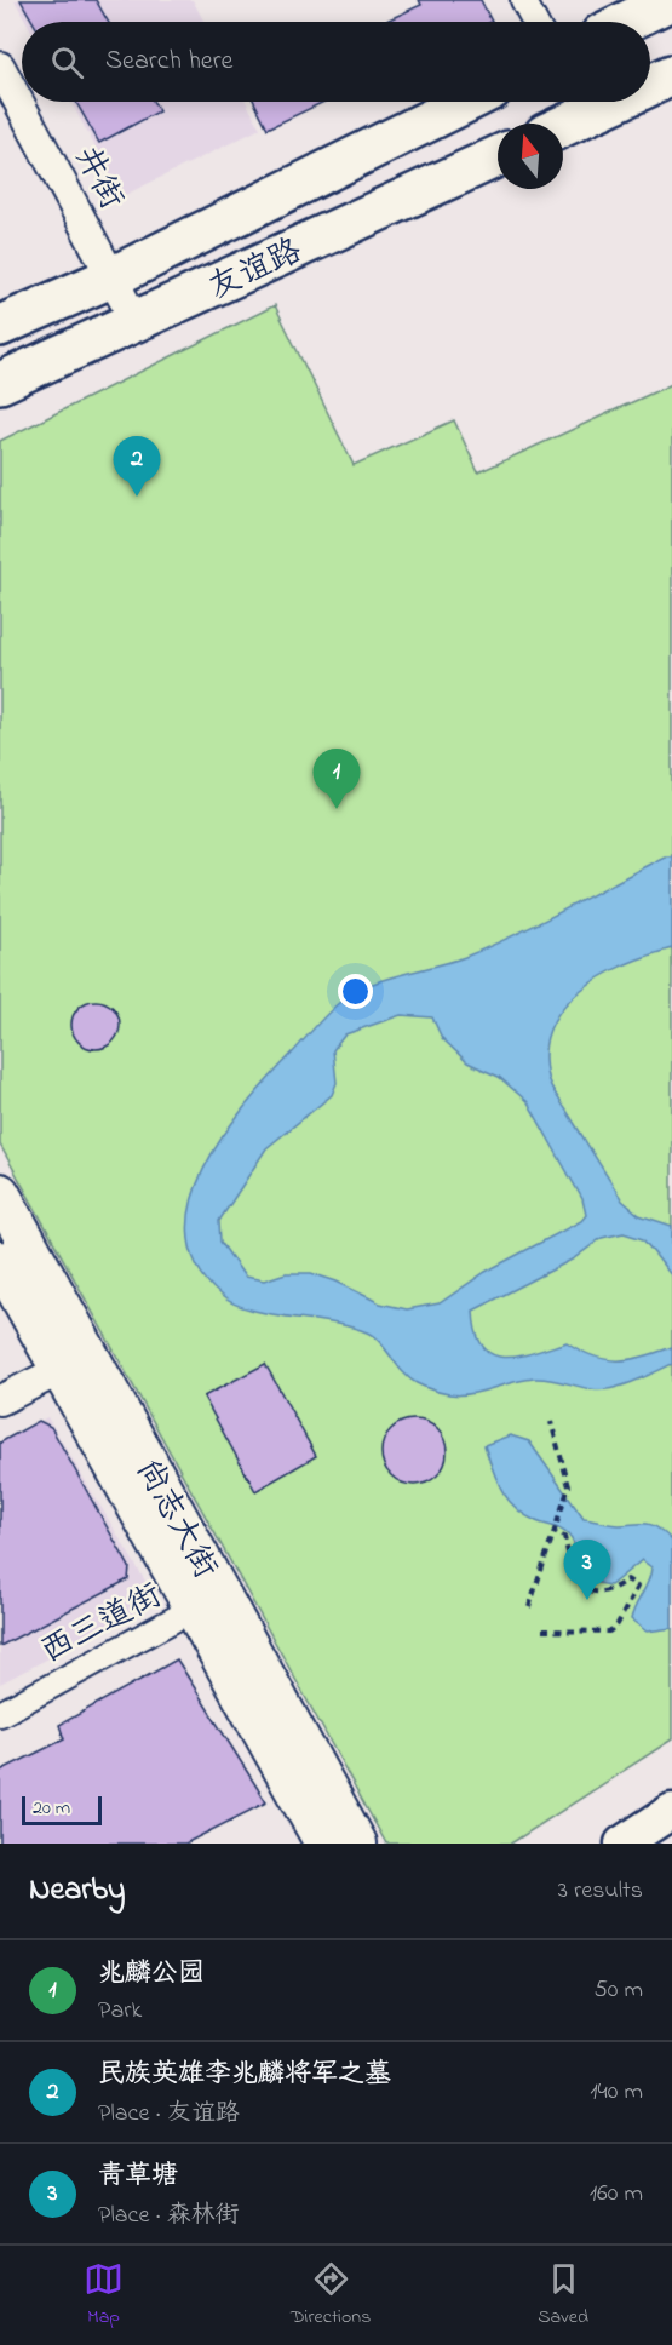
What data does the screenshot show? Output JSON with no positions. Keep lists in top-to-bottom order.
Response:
{
  "streets": {
    "highway": ["友谊路"],
    "main road": ["尚志大街"],
    "street": ["井街", "西三道街"]
  },
  "crossings": [
    ["井街", "友谊路"],
    ["尚志大街", "西三道街"]
  ],
  "scale_bar": "20 m",
  "north": "top",
  "page": {
    "search": "Search here",
    "pins": ["2", "1", "3"],
    "scale": "20 m",
    "heading": ["Nearby", "3 results"],
    "list": [
      {
        "mark": "1",
        "name": "兆麟公园",
        "note": "Park",
        "value": "50 m"
      },
      {
        "mark": "2",
        "name": "民族英雄李兆麟将军之墓",
        "note": "Place · 友谊路",
        "value": "140 m"
      },
      {
        "mark": "3",
        "name": "青草塘",
        "note": "Place · 森林街",
        "value": "160 m"
      }
    ],
    "nav": ["Map", "Directions", "Saved"]
  }
}
